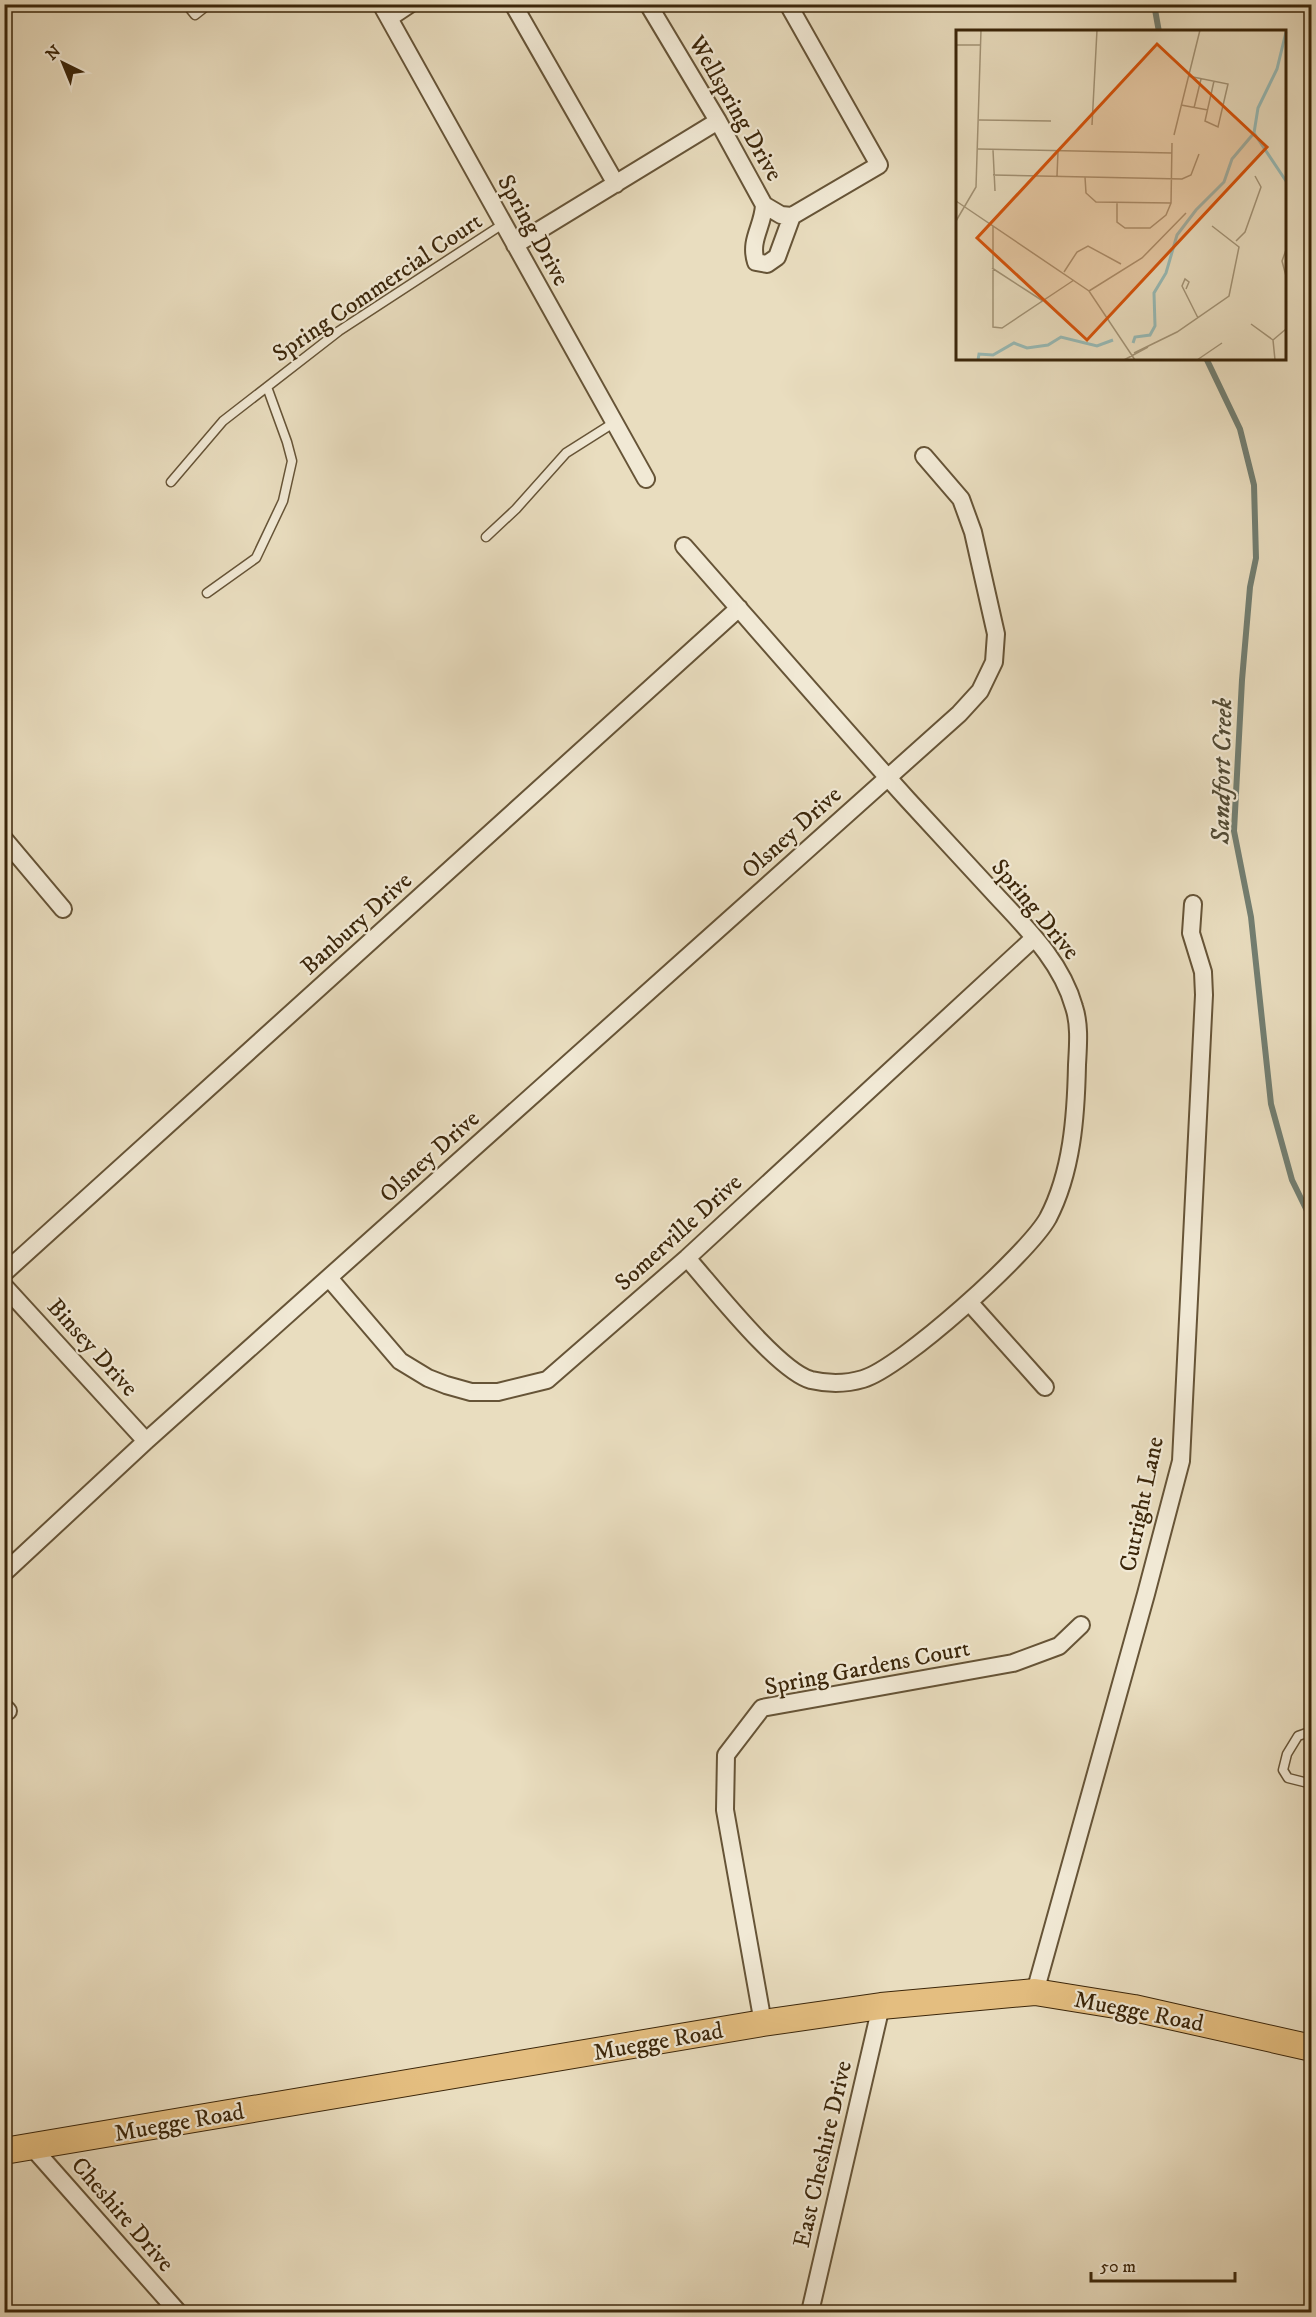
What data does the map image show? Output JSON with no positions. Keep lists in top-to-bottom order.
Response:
{
  "streets": {
    "main road": ["Muegge Road"],
    "street": [
      "Wellspring Drive",
      "Spring Drive",
      "Olsney Drive",
      "Banbury Drive",
      "Somerville Drive",
      "Binsey Drive",
      "Cutright Lane",
      "Spring Gardens Court",
      "East Cheshire Drive",
      "Cheshire Drive"
    ],
    "lane": ["Spring Commercial Court"]
  },
  "crossings": [
    ["Spring Drive", "Spring Commercial Court"],
    ["Spring Drive", "Olsney Drive"],
    ["Spring Drive", "Banbury Drive"],
    ["Spring Drive", "Somerville Drive"],
    ["Olsney Drive", "Somerville Drive"],
    ["Olsney Drive", "Binsey Drive"],
    ["Cutright Lane", "Muegge Road"],
    ["Spring Gardens Court", "Muegge Road"],
    ["Muegge Road", "East Cheshire Drive"],
    ["Muegge Road", "Cheshire Drive"]
  ],
  "water": ["Sandfort Creek"],
  "scale_bar": "50 m",
  "north": "top left"
}
